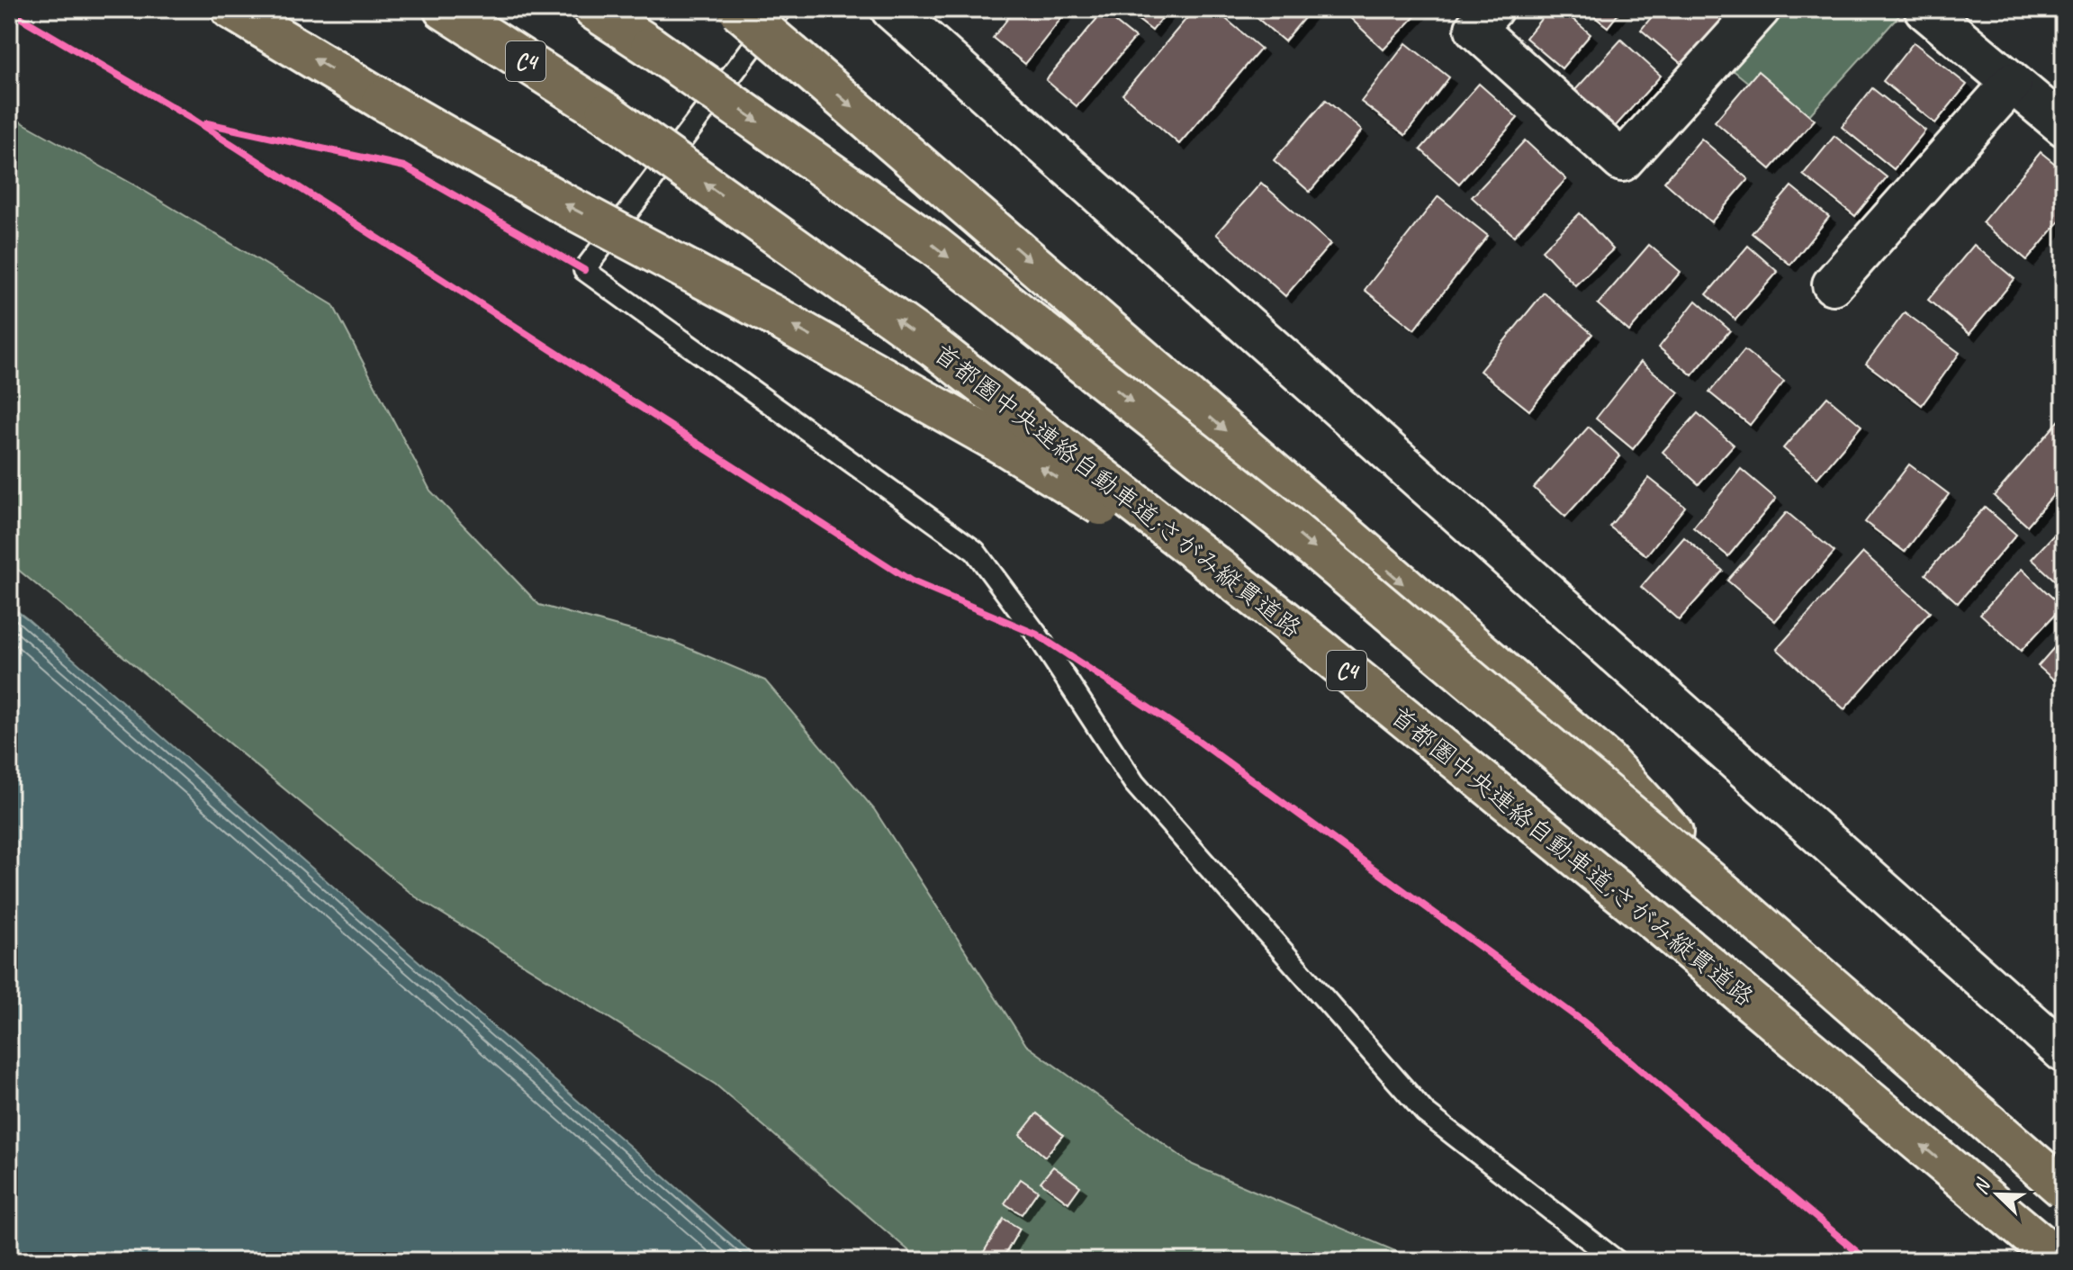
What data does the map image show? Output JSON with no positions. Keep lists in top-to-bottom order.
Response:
{
  "streets": {
    "highway": ["C4", "首都圏中央連絡自動車道;さがみ縦貫道路"]
  },
  "north": "top left"
}
